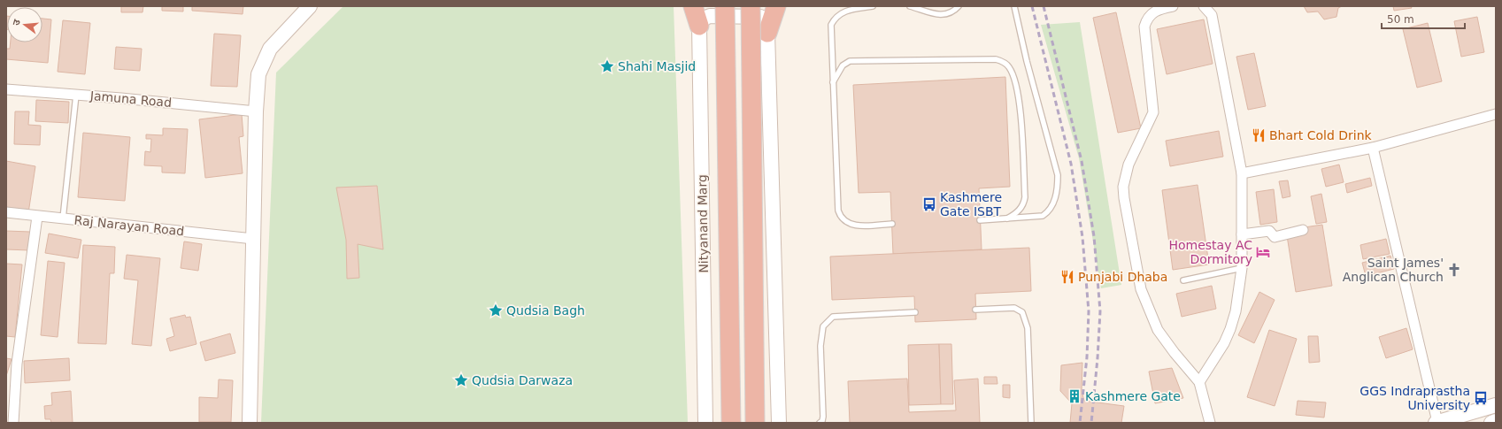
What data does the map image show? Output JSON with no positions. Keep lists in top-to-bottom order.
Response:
{
  "streets": {
    "main road": ["Nityanand Marg"],
    "street": ["Jamuna Road", "Raj Narayan Road"]
  },
  "places": {
    "place": ["Shahi Masjid", "Qudsia Bagh", "Qudsia Darwaza"],
    "restaurant": ["Bhart Cold Drink", "Punjabi Dhaba"],
    "bus stop": ["Kashmere Gate ISBT", "GGS Indraprastha University"],
    "hotel": ["Homestay AC Dormitory"],
    "church": ["Saint James' Anglican Church"],
    "building": ["Kashmere Gate"]
  },
  "scale_bar": "50 m",
  "north": "left"
}
